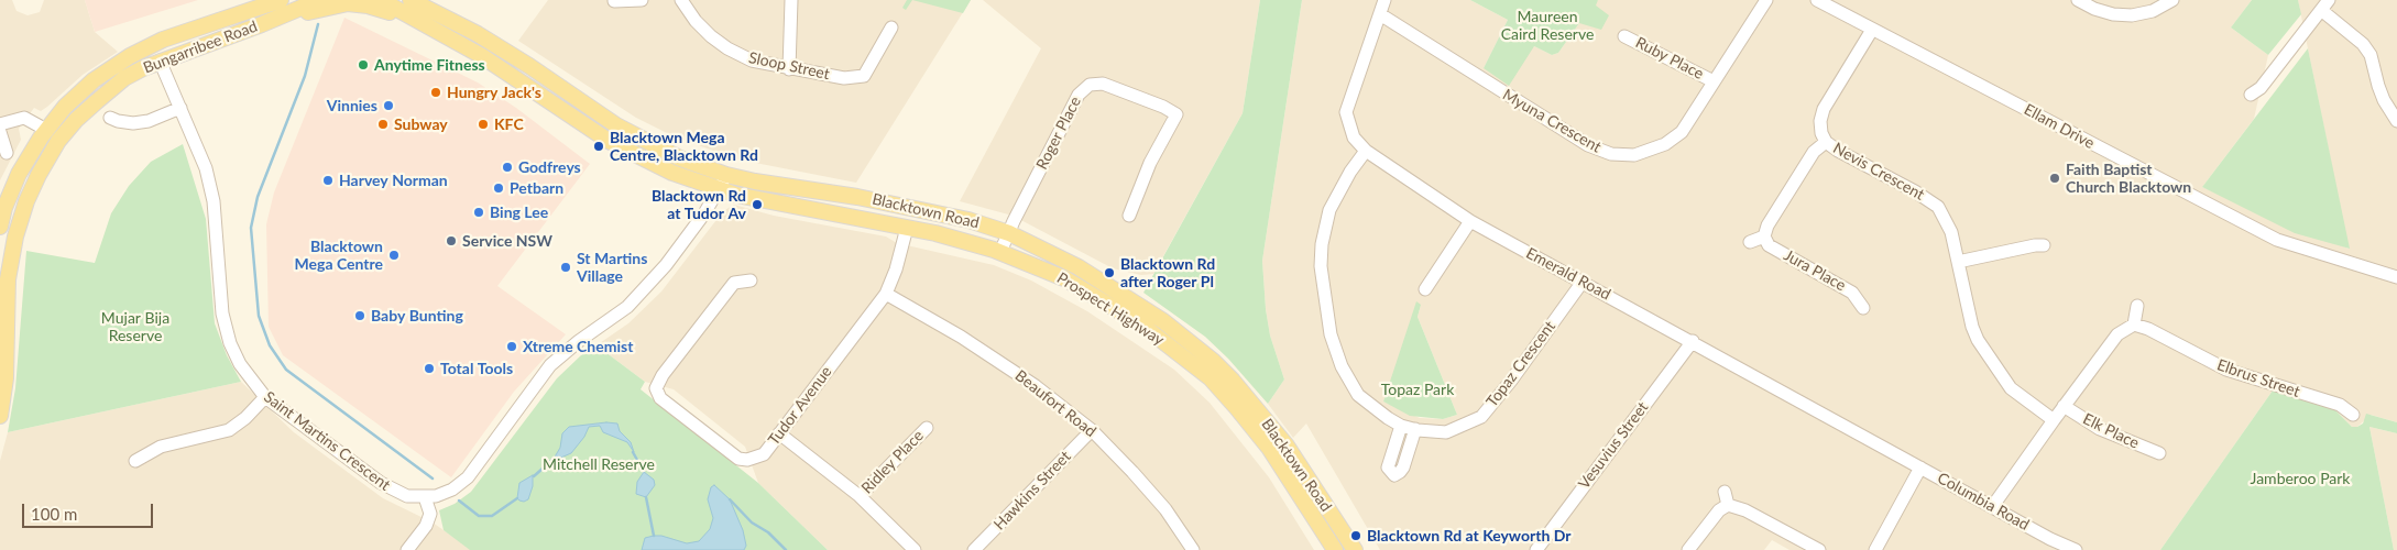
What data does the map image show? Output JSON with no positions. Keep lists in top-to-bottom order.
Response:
{
  "streets": {
    "main road": ["Bungarribee Road", "Blacktown Road", "Prospect Highway"],
    "street": [
      "Ruby Place",
      "Sloop Street",
      "Myuna Crescent",
      "Ellam Drive",
      "Roger Place",
      "Nevis Crescent",
      "Jura Place",
      "Emerald Road",
      "Topaz Crescent",
      "Elbrus Street",
      "Beaufort Road",
      "Tudor Avenue",
      "Elk Place",
      "Saint Martins Crescent",
      "Vesuvius Street",
      "Ridley Place",
      "Hawkins Street",
      "Columbia Road"
    ]
  },
  "crossings": [
    ["Bungarribee Road", "Saint Martins Crescent"],
    ["Ruby Place", "Myuna Crescent"],
    ["Myuna Crescent", "Emerald Road"],
    ["Ellam Drive", "Nevis Crescent"],
    ["Roger Place", "Blacktown Road"],
    ["Roger Place", "Prospect Highway"],
    ["Blacktown Road", "Saint Martins Crescent"],
    ["Emerald Road", "Topaz Crescent"],
    ["Emerald Road", "Vesuvius Street"],
    ["Emerald Road", "Columbia Road"],
    ["Prospect Highway", "Tudor Avenue"],
    ["Prospect Highway", "Saint Martins Crescent"],
    ["Beaufort Road", "Tudor Avenue"],
    ["Beaufort Road", "Hawkins Street"]
  ],
  "parks": [
    "Maureen Caird Reserve",
    "Mujar Bija Reserve",
    "Topaz Park",
    "Mitchell Reserve",
    "Jamberoo Park"
  ],
  "places": [
    "Anytime Fitness",
    "Hungry Jack's",
    "Vinnies",
    "Subway",
    "KFC",
    "Blacktown Mega Centre, Blacktown Rd",
    "Godfreys",
    "Faith Baptist Church Blacktown",
    "Harvey Norman",
    "Petbarn",
    "Blacktown Rd at Tudor Av",
    "Bing Lee",
    "Service NSW",
    "Blacktown Mega Centre",
    "St Martins Village",
    "Blacktown Rd after Roger Pl",
    "Baby Bunting",
    "Xtreme Chemist",
    "Total Tools",
    "Blacktown Rd at Keyworth Dr"
  ],
  "scale_bar": "100 m"
}
